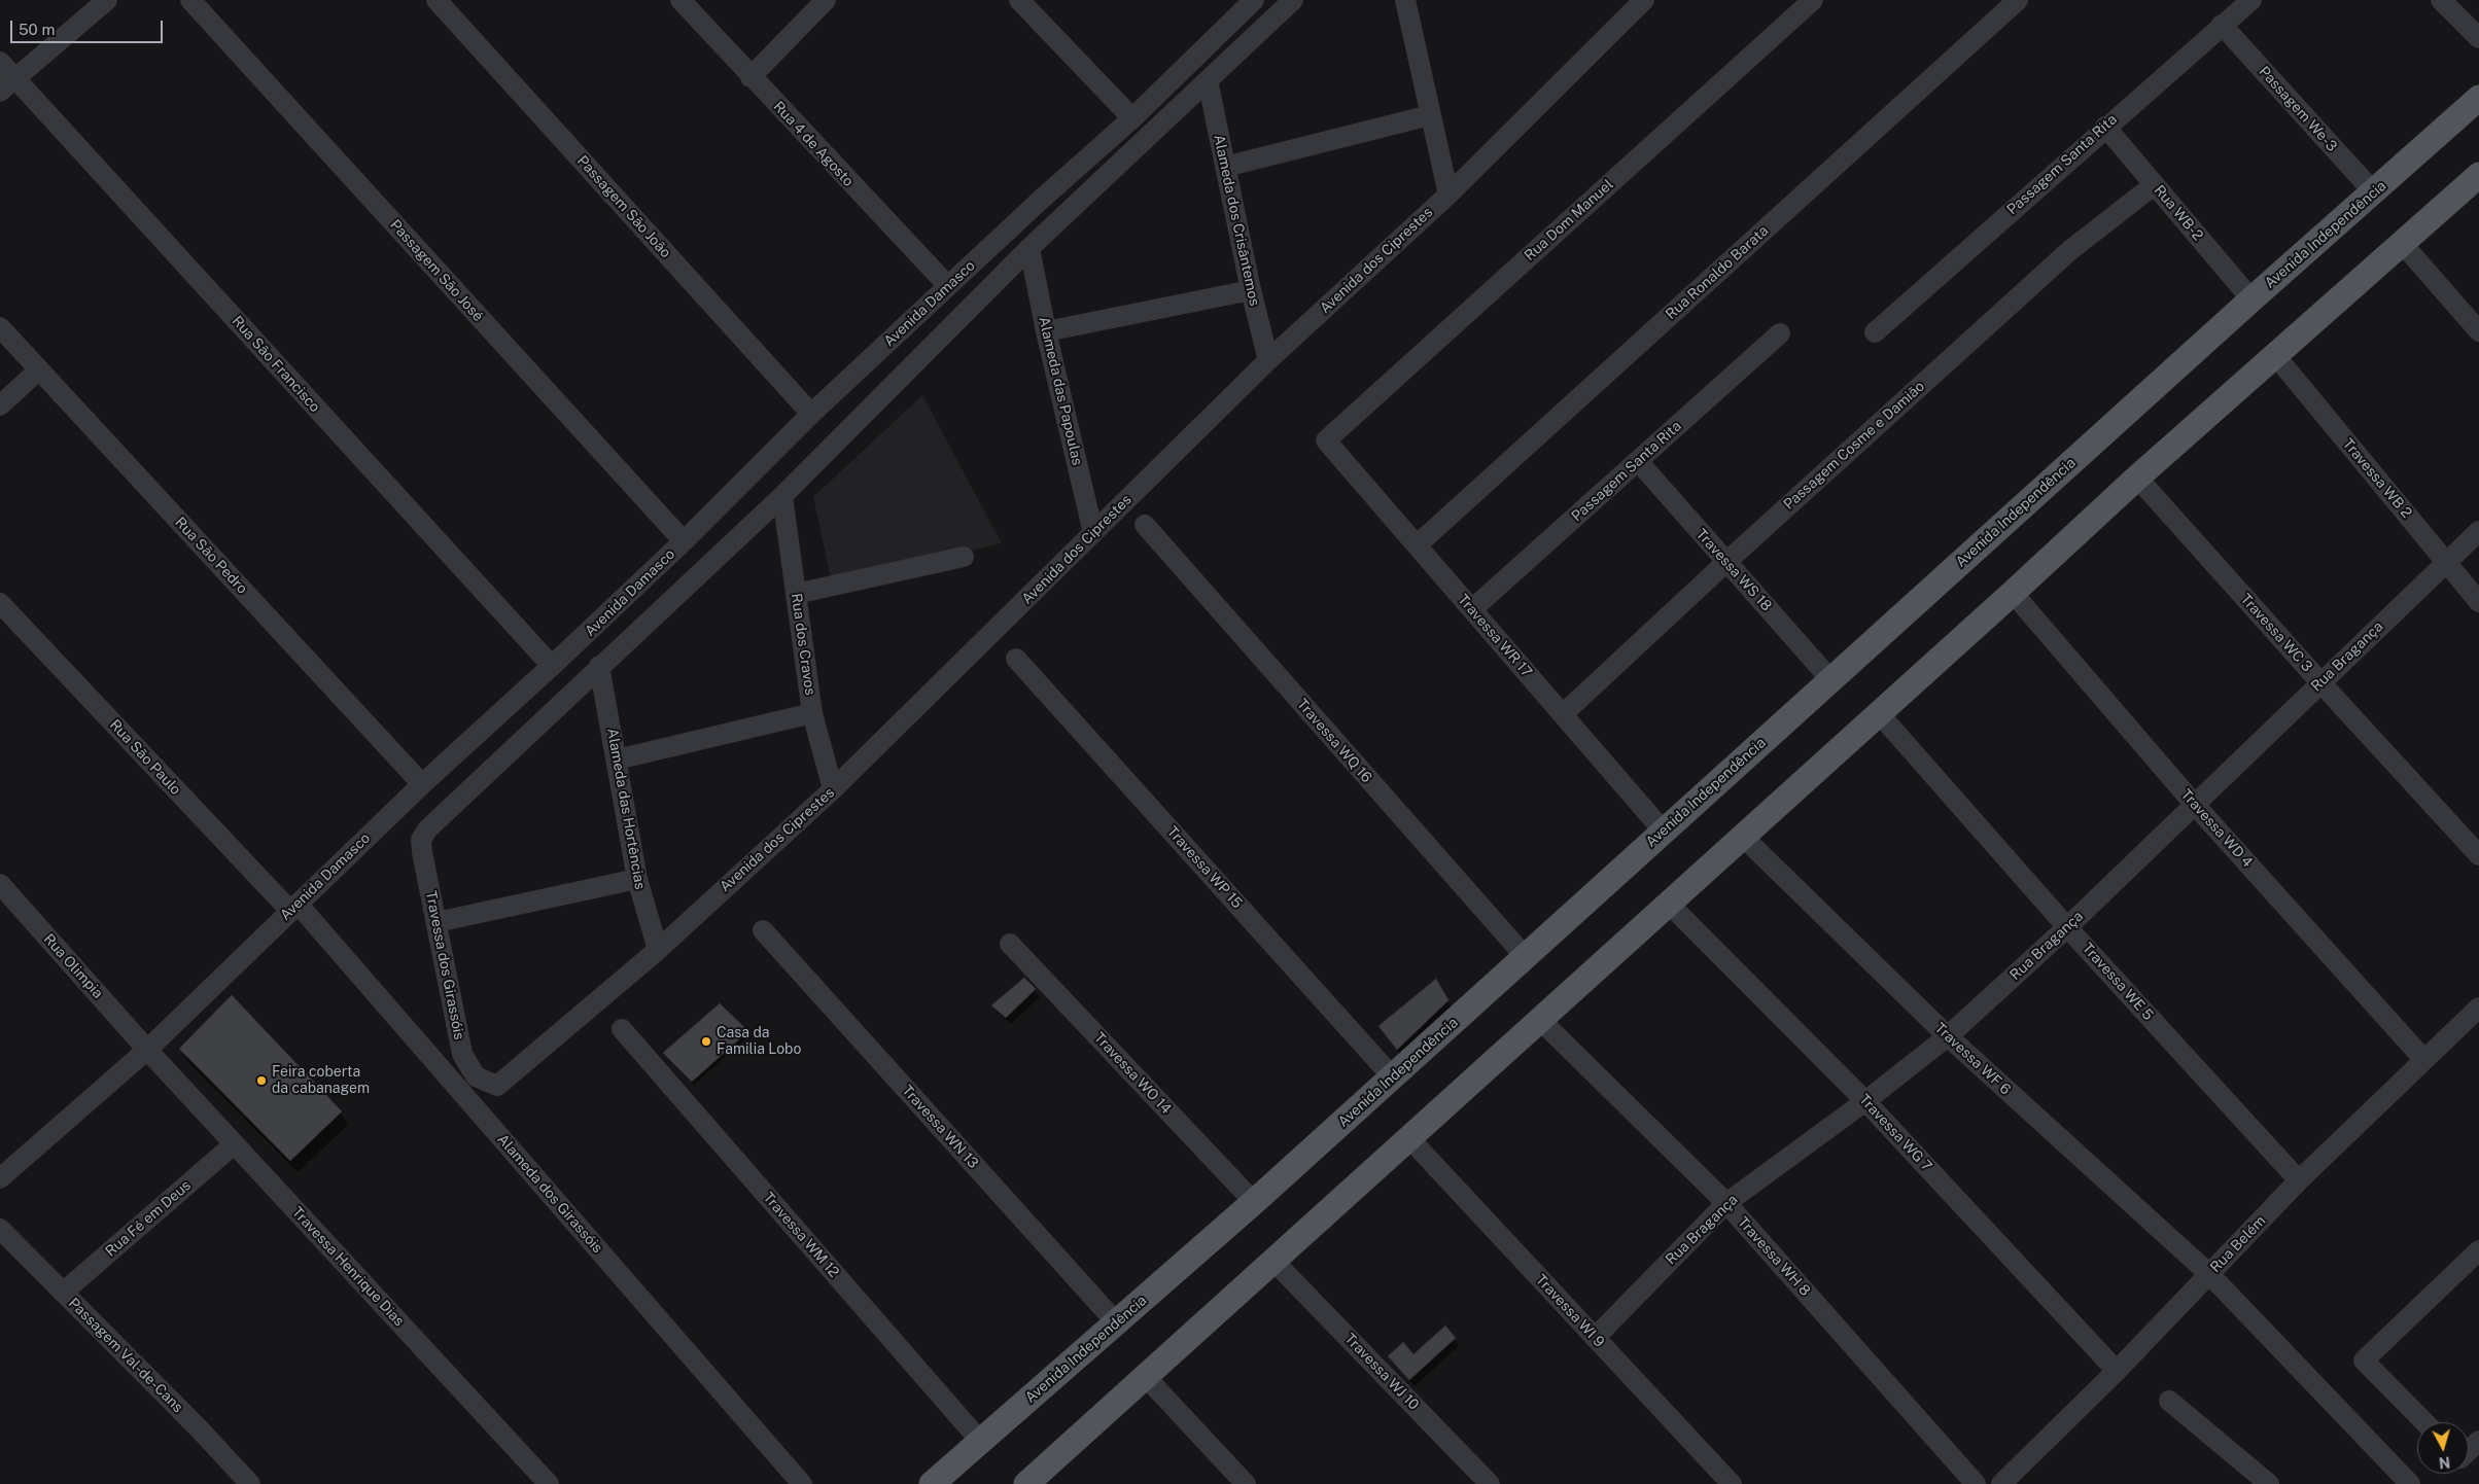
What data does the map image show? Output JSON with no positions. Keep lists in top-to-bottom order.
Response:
{
  "streets": {
    "main road": ["Avenida Independência"],
    "street": [
      "Passagem We-3",
      "Rua 4 de Agosto",
      "Passagem Santa Rita",
      "Passagem São João",
      "Rua WB-2",
      "Alameda dos Crisântemos",
      "Rua Dom Manuel",
      "Avenida dos Ciprestes",
      "Passagem São José",
      "Rua Ronaldo Barata",
      "Avenida Damasco",
      "Rua São Francisco",
      "Alameda das Papoulas",
      "Passagem Cosme e Damião",
      "Travessa WB 2",
      "Rua São Pedro",
      "Travessa WS 18",
      "Travessa WC 3",
      "Travessa WR 17",
      "Rua dos Cravos",
      "Rua Bragança",
      "Travessa WQ 16",
      "Rua São Paulo",
      "Alameda das Hortências",
      "Travessa WD 4",
      "Travessa WP 15",
      "Travessa dos Girassóis",
      "Rua Olimpia",
      "Travessa WE 5",
      "Travessa WF 6",
      "Travessa WO 14",
      "Travessa WN 13",
      "Travessa WG 7",
      "Alameda dos Girassóis",
      "Rua Fé em Deus",
      "Travessa WM 12",
      "Rua Belém",
      "Travessa WH 8",
      "Travessa Henrique Dias",
      "Travessa WI 9",
      "Passagem Val-de-Cans",
      "Travessa WJ 10"
    ]
  },
  "crossings": [
    ["Passagem We-3", "Passagem Santa Rita"],
    ["Passagem We-3", "Avenida Independência"],
    ["Rua 4 de Agosto", "Avenida Damasco"],
    ["Passagem Santa Rita", "Rua WB-2"],
    ["Passagem Santa Rita", "Travessa WS 18"],
    ["Passagem Santa Rita", "Travessa WR 17"],
    ["Passagem São João", "Avenida Damasco"],
    ["Rua WB-2", "Avenida Independência"],
    ["Rua WB-2", "Passagem Cosme e Damião"],
    ["Alameda dos Crisântemos", "Avenida dos Ciprestes"],
    ["Alameda dos Crisântemos", "Avenida Damasco"],
    ["Rua Dom Manuel", "Travessa WR 17"],
    ["Avenida Independência", "Travessa WS 18"],
    ["Avenida Independência", "Travessa WR 17"],
    ["Avenida Independência", "Travessa WQ 16"],
    ["Avenida Independência", "Travessa WP 15"],
    ["Avenida Independência", "Travessa WO 14"],
    ["Avenida Independência", "Travessa WN 13"],
    ["Avenida Independência", "Travessa WM 12"],
    ["Avenida dos Ciprestes", "Alameda das Papoulas"],
    ["Avenida dos Ciprestes", "Rua dos Cravos"],
    ["Avenida dos Ciprestes", "Alameda das Hortências"],
    ["Avenida dos Ciprestes", "Travessa dos Girassóis"],
    ["Passagem São José", "Avenida Damasco"],
    ["Rua Ronaldo Barata", "Travessa WR 17"],
    ["Avenida Damasco", "Rua São Francisco"],
    ["Avenida Damasco", "Alameda das Papoulas"],
    ["Avenida Damasco", "Rua São Pedro"],
    ["Avenida Damasco", "Rua dos Cravos"],
    ["Avenida Damasco", "Rua São Paulo"],
    ["Avenida Damasco", "Alameda das Hortências"],
    ["Avenida Damasco", "Travessa dos Girassóis"],
    ["Avenida Damasco", "Rua Olimpia"],
    ["Avenida Damasco", "Alameda dos Girassóis"],
    ["Avenida Damasco", "Travessa Henrique Dias"],
    ["Passagem Cosme e Damião", "Travessa WS 18"],
    ["Passagem Cosme e Damião", "Travessa WR 17"],
    ["Travessa WB 2", "Rua Bragança"],
    ["Travessa WC 3", "Rua Bragança"],
    ["Rua Bragança", "Travessa WD 4"],
    ["Rua Bragança", "Travessa WE 5"],
    ["Rua Bragança", "Travessa WF 6"],
    ["Rua Bragança", "Travessa WG 7"],
    ["Rua Bragança", "Travessa WH 8"],
    ["Rua Bragança", "Travessa WI 9"],
    ["Rua São Paulo", "Alameda dos Girassóis"],
    ["Travessa WD 4", "Rua Belém"],
    ["Rua Olimpia", "Travessa Henrique Dias"],
    ["Travessa WE 5", "Rua Belém"],
    ["Travessa WF 6", "Rua Belém"],
    ["Travessa WG 7", "Rua Belém"],
    ["Rua Fé em Deus", "Travessa Henrique Dias"],
    ["Rua Fé em Deus", "Passagem Val-de-Cans"]
  ],
  "places": ["Casa da Familia Lobo", "Feira coberta da cabanagem"],
  "scale_bar": "50 m",
  "north": "bottom"
}
